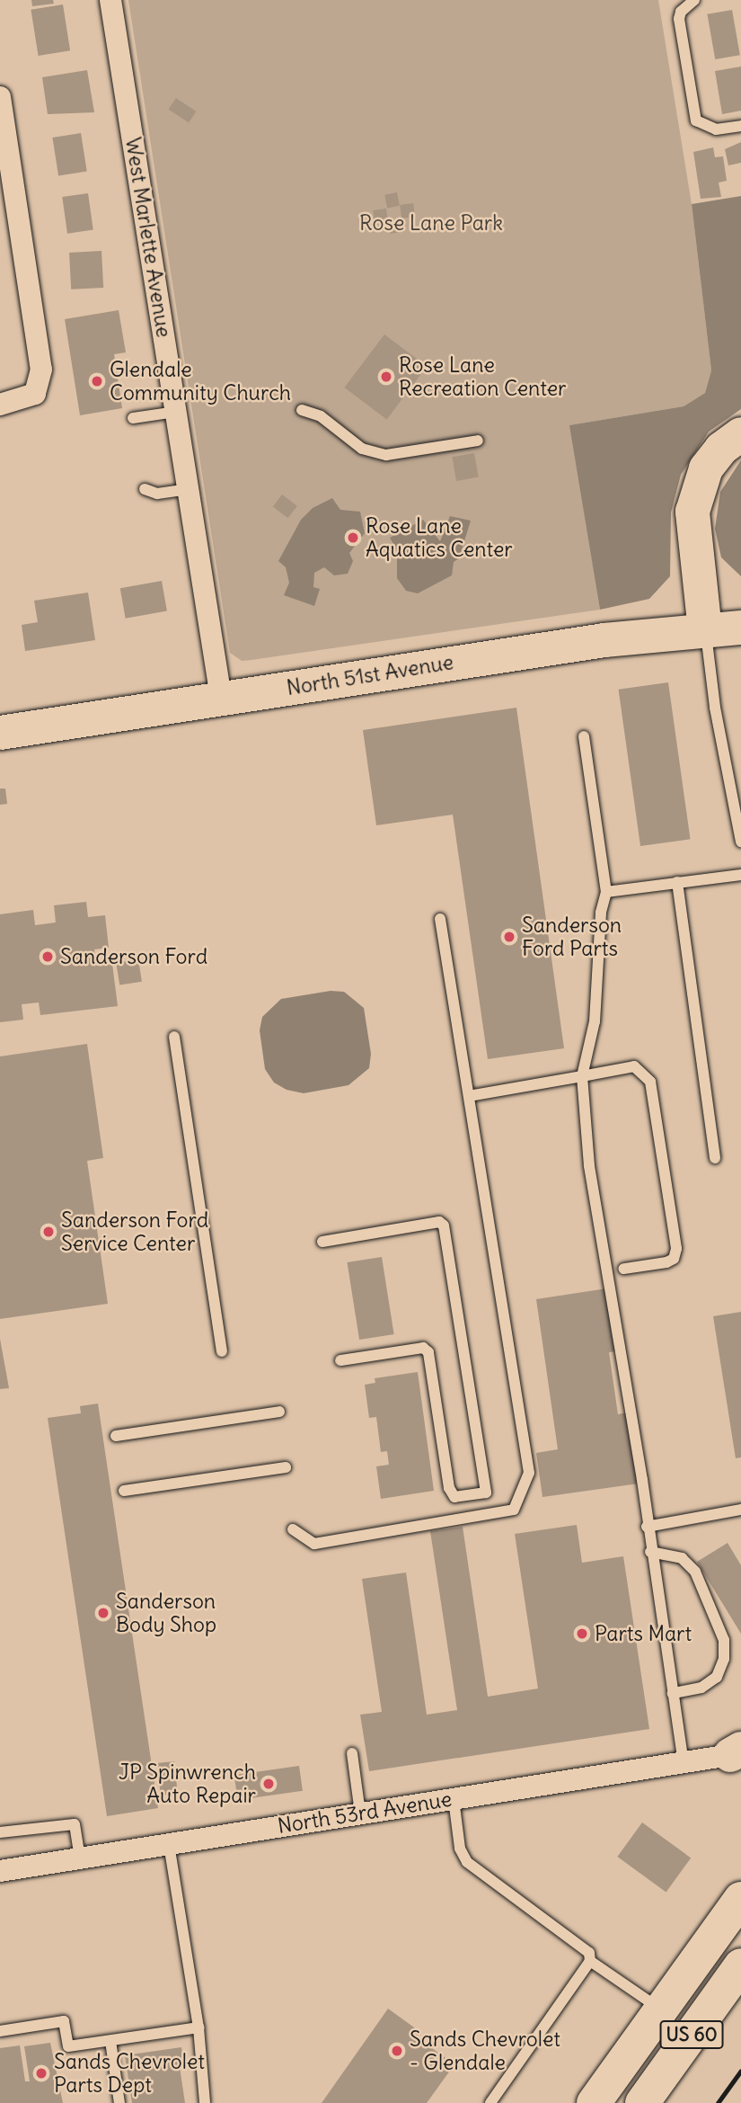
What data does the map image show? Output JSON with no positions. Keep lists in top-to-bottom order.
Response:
{
  "streets": {
    "main road": ["North 51st Avenue", "US 60"],
    "street": ["West Marlette Avenue", "North 53rd Avenue"]
  },
  "crossings": [
    ["West Marlette Avenue", "North 51st Avenue"]
  ],
  "parks": ["Rose Lane Park"],
  "places": [
    "Rose Lane Recreation Center",
    "Glendale Community Church",
    "Rose Lane Aquatics Center",
    "Sanderson Ford Parts",
    "Sanderson Ford",
    "Sanderson Ford Service Center",
    "Sanderson Body Shop",
    "Parts Mart",
    "JP Spinwrench Auto Repair",
    "Sands Chevrolet - Glendale",
    "Sands Chevrolet Parts Dept"
  ]
}
